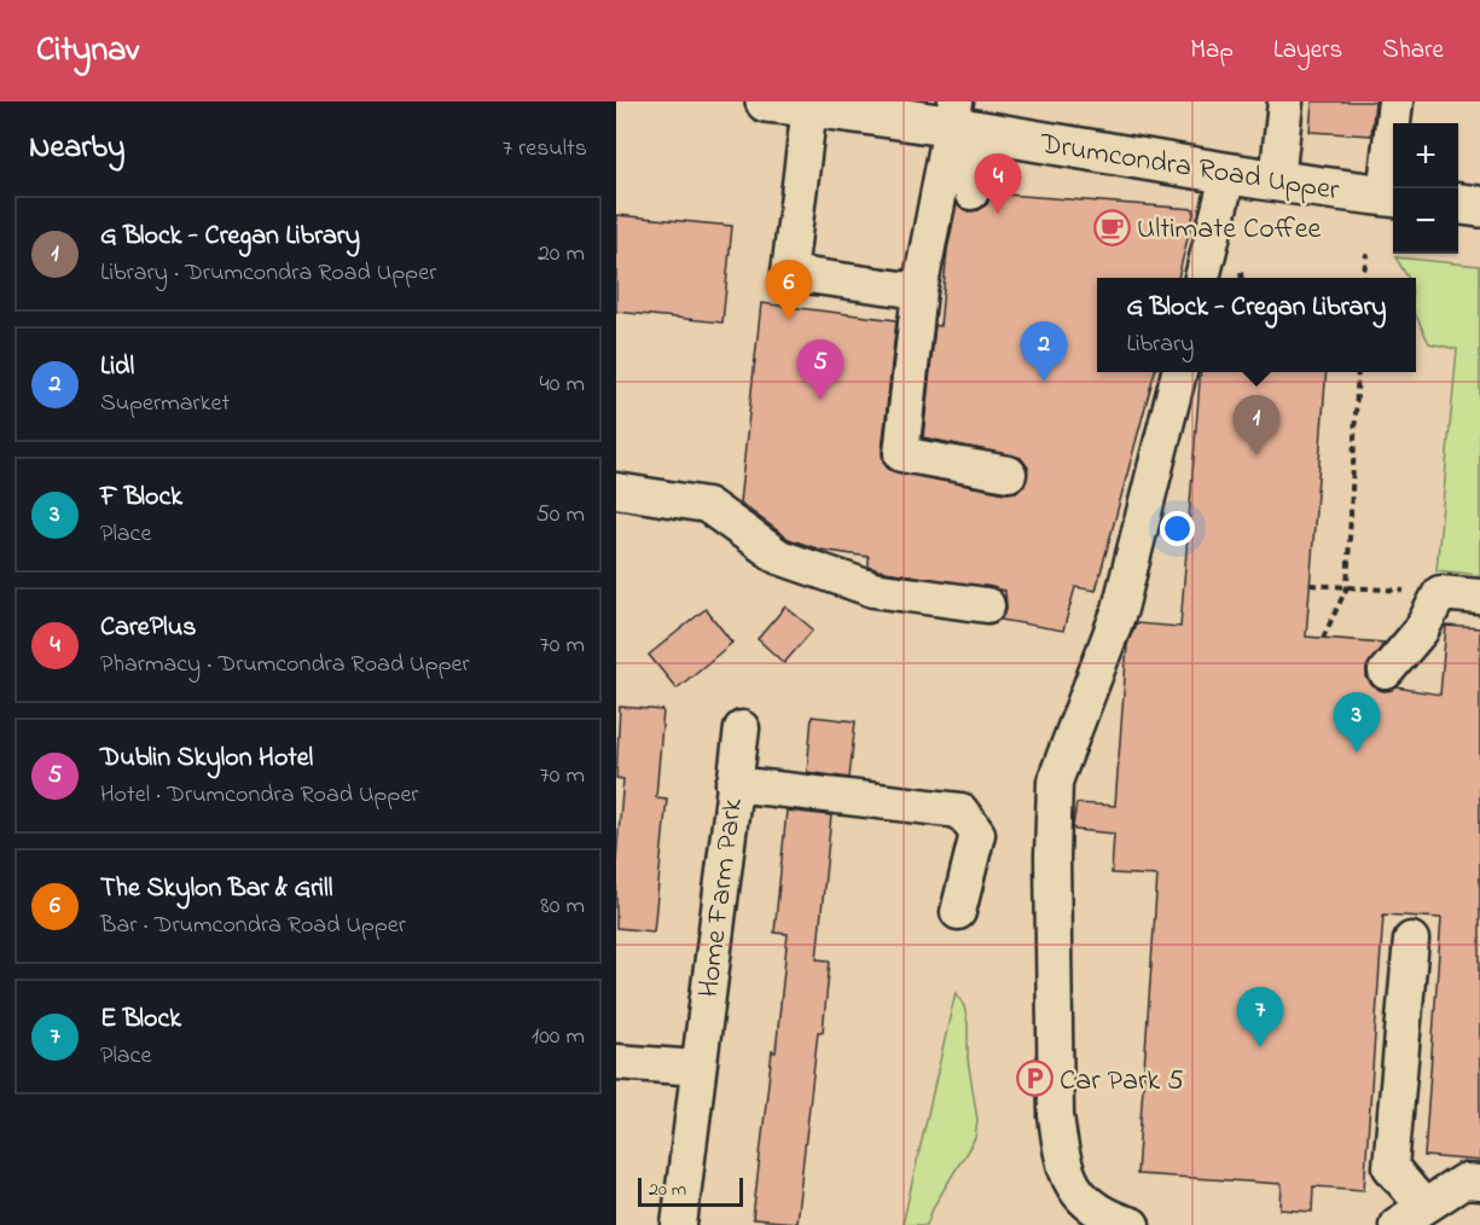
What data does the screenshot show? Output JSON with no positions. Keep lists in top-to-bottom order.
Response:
{
  "streets": {
    "main road": ["Drumcondra Road Upper"],
    "street": ["Home Farm Park"]
  },
  "places": {
    "cafe": ["Ultimate Coffee"],
    "parking": ["Car Park 5"]
  },
  "scale_bar": "20 m",
  "page": {
    "header": "Citynav",
    "nav": ["Map", "Layers", "Share"],
    "heading": ["Nearby", "7 results"],
    "map_buttons": ["+", "−"],
    "pins": [
      "4",
      "6",
      "2",
      "5",
      "1",
      "3",
      "7"
    ],
    "list": [
      {
        "mark": "1",
        "name": "G Block - Cregan Library",
        "note": "Library · Drumcondra Road Upper",
        "value": "20 m"
      },
      {
        "mark": "2",
        "name": "Lidl",
        "note": "Supermarket",
        "value": "40 m"
      },
      {
        "mark": "3",
        "name": "F Block",
        "note": "Place",
        "value": "50 m"
      },
      {
        "mark": "4",
        "name": "CarePlus",
        "note": "Pharmacy · Drumcondra Road Upper",
        "value": "70 m"
      },
      {
        "mark": "5",
        "name": "Dublin Skylon Hotel",
        "note": "Hotel · Drumcondra Road Upper",
        "value": "70 m"
      },
      {
        "mark": "6",
        "name": "The Skylon Bar & Grill",
        "note": "Bar · Drumcondra Road Upper",
        "value": "80 m"
      },
      {
        "mark": "7",
        "name": "E Block",
        "note": "Place",
        "value": "100 m"
      }
    ],
    "popup": ["G Block - Cregan Library", "Library"],
    "scale": "20 m"
  }
}
